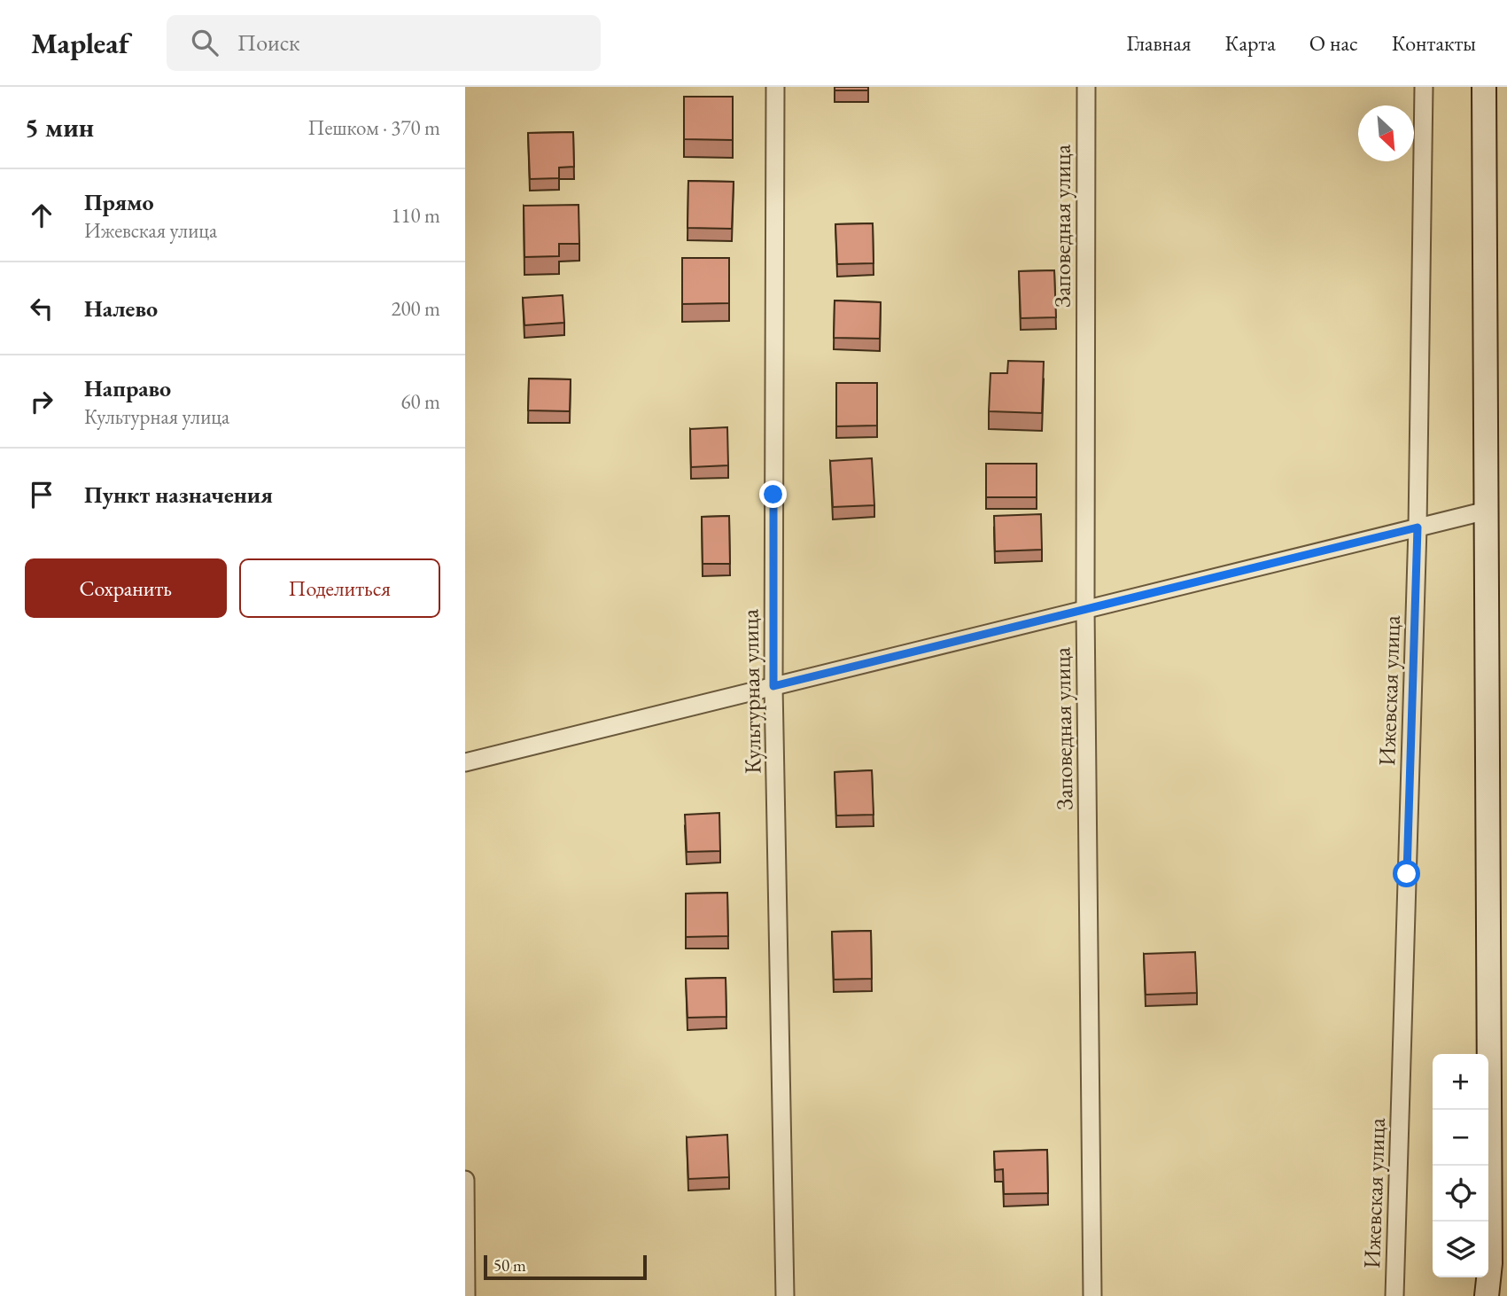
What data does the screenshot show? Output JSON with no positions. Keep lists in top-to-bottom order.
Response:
{
  "streets": {
    "street": ["Заповедная улица", "Ижевская улица", "Культурная улица"]
  },
  "scale_bar": "50 m",
  "north": "bottom right",
  "page": {
    "header": "Mapleaf",
    "search": "Поиск",
    "nav": [
      "Главная",
      "Карта",
      "О нас",
      "Контакты"
    ],
    "heading": ["5 мин", "Пешком · 370 m"],
    "list": [
      ["Прямо", "Ижевская улица", "110 m"],
      ["Налево", "200 m"],
      ["Направо", "Культурная улица", "60 m"],
      "Пункт назначения"
    ],
    "buttons": ["Сохранить", "Поделиться"],
    "map_buttons": ["+", "−"],
    "scale": "50 m"
  }
}
